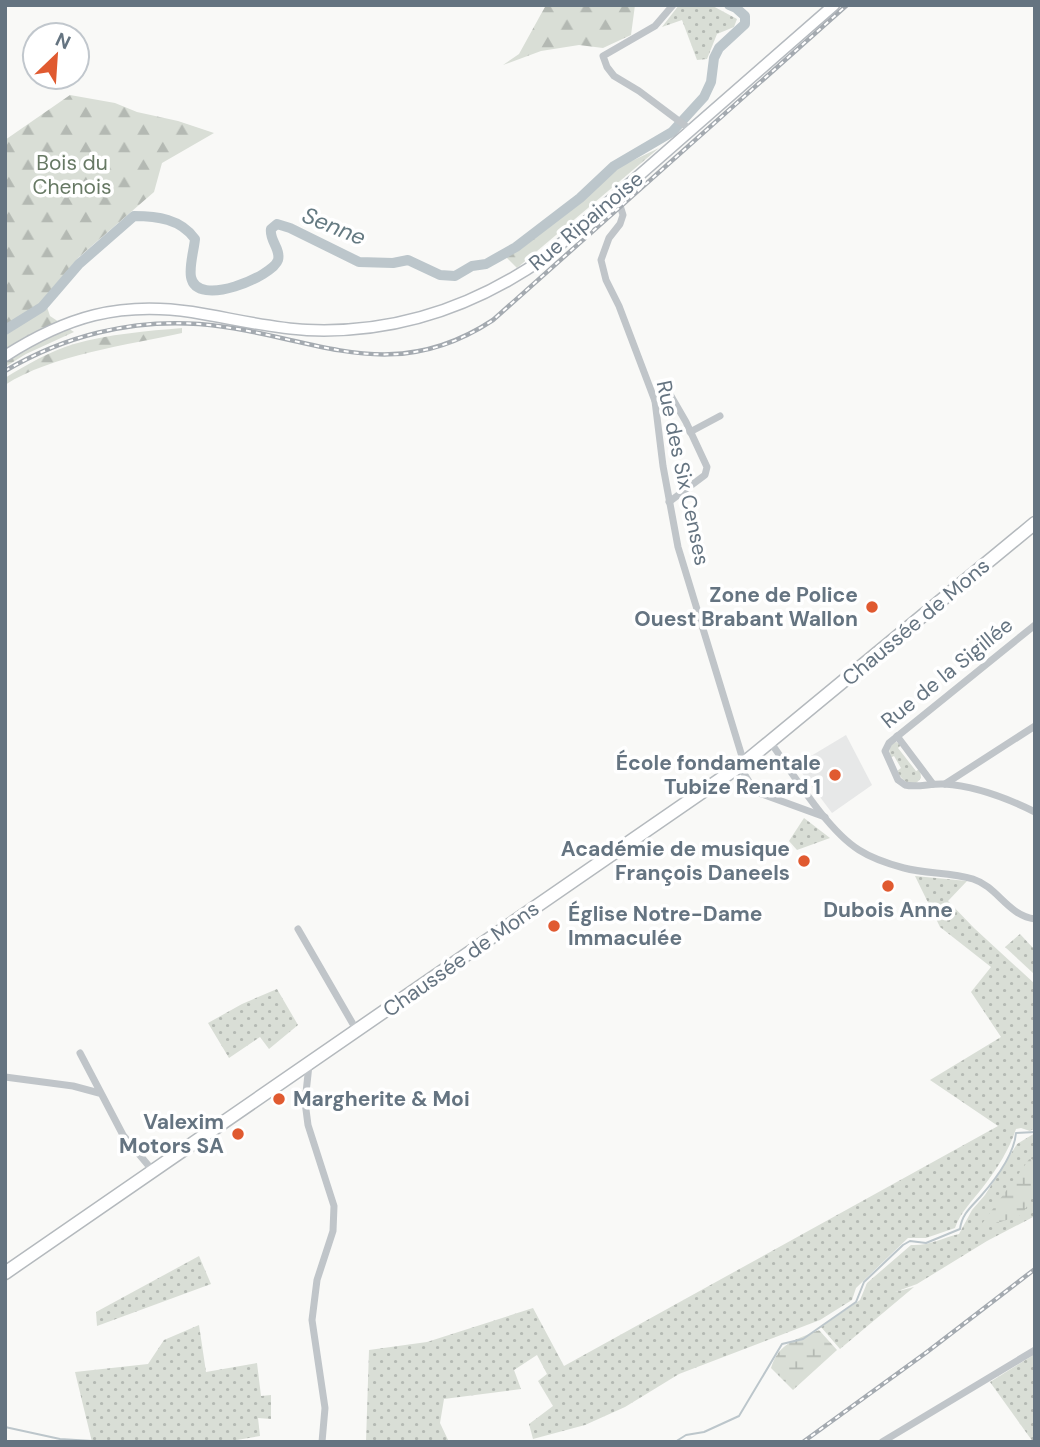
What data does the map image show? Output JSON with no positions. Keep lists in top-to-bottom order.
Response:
{
  "streets": {
    "main road": ["Chaussée de Mons"],
    "street": ["Rue Ripainoise", "Rue des Six Censes", "Rue de la Sigillée"]
  },
  "crossings": [
    ["Rue Ripainoise", "Rue des Six Censes"],
    ["Rue des Six Censes", "Chaussée de Mons"]
  ],
  "water": ["Senne"],
  "parks": ["Bois du Chenois"],
  "places": [
    "Zone de Police Ouest Brabant Wallon",
    "École fondamentale Tubize Renard 1",
    "Académie de musique François Daneels",
    "Dubois Anne",
    "Église Notre-Dame Immaculée",
    "Margherite & Moi",
    "Valexim Motors SA"
  ],
  "north": "top right"
}
